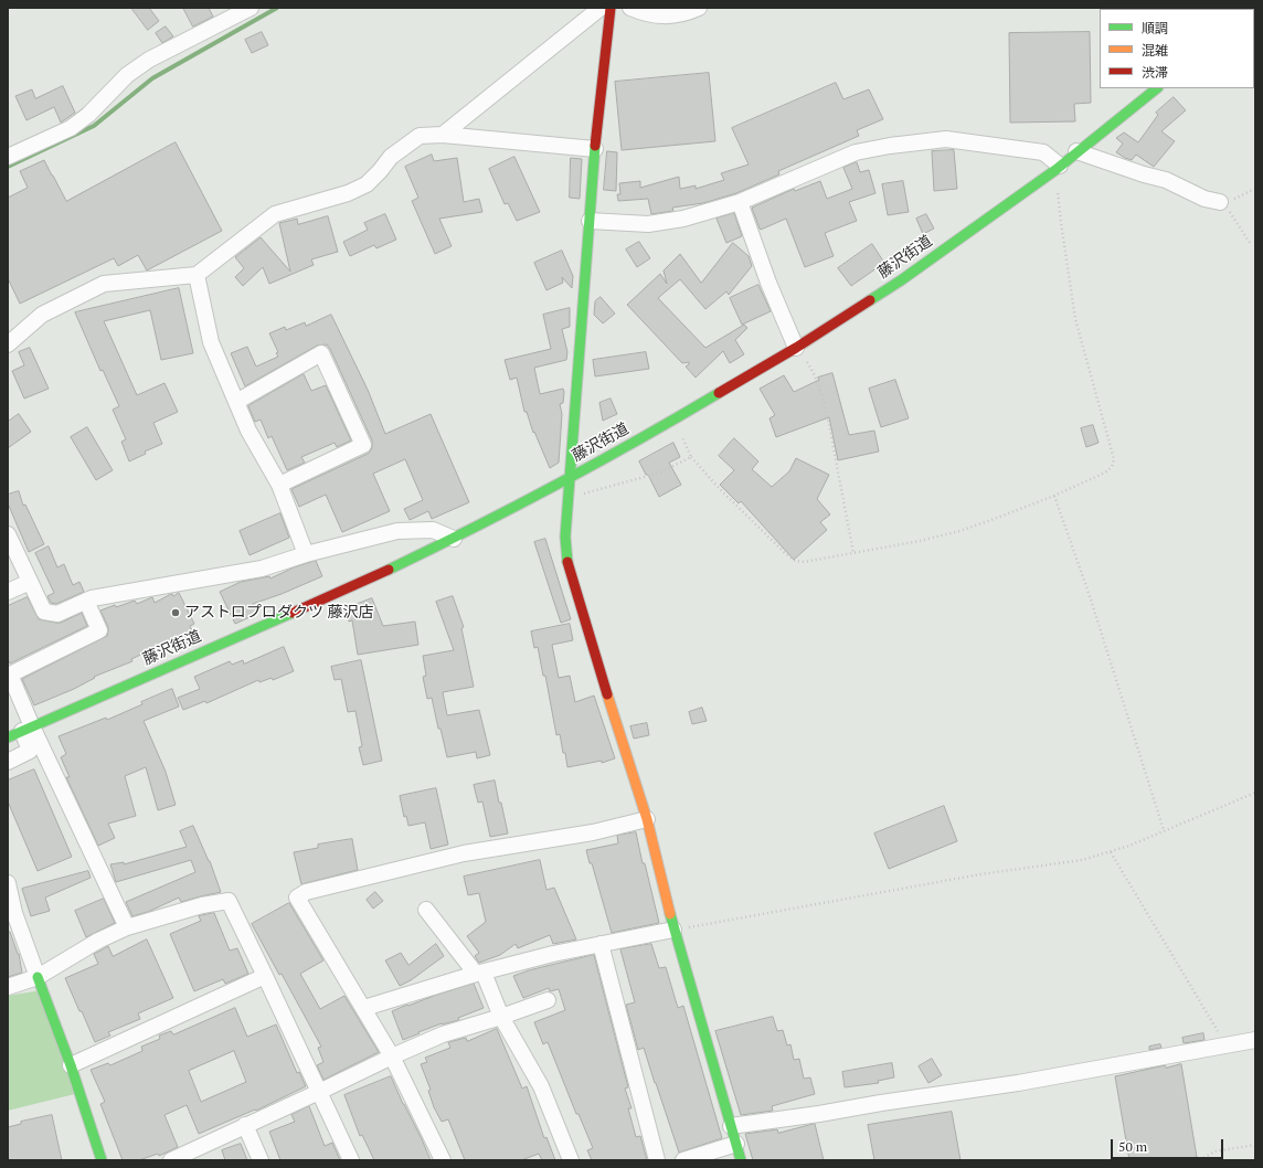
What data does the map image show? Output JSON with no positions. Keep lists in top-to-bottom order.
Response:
{
  "streets": {
    "main road": ["藤沢街道"]
  },
  "places": ["アストロプロダクツ 藤沢店"],
  "legend": ["順調", "混雑", "渋滞"],
  "scale_bar": "50 m"
}
